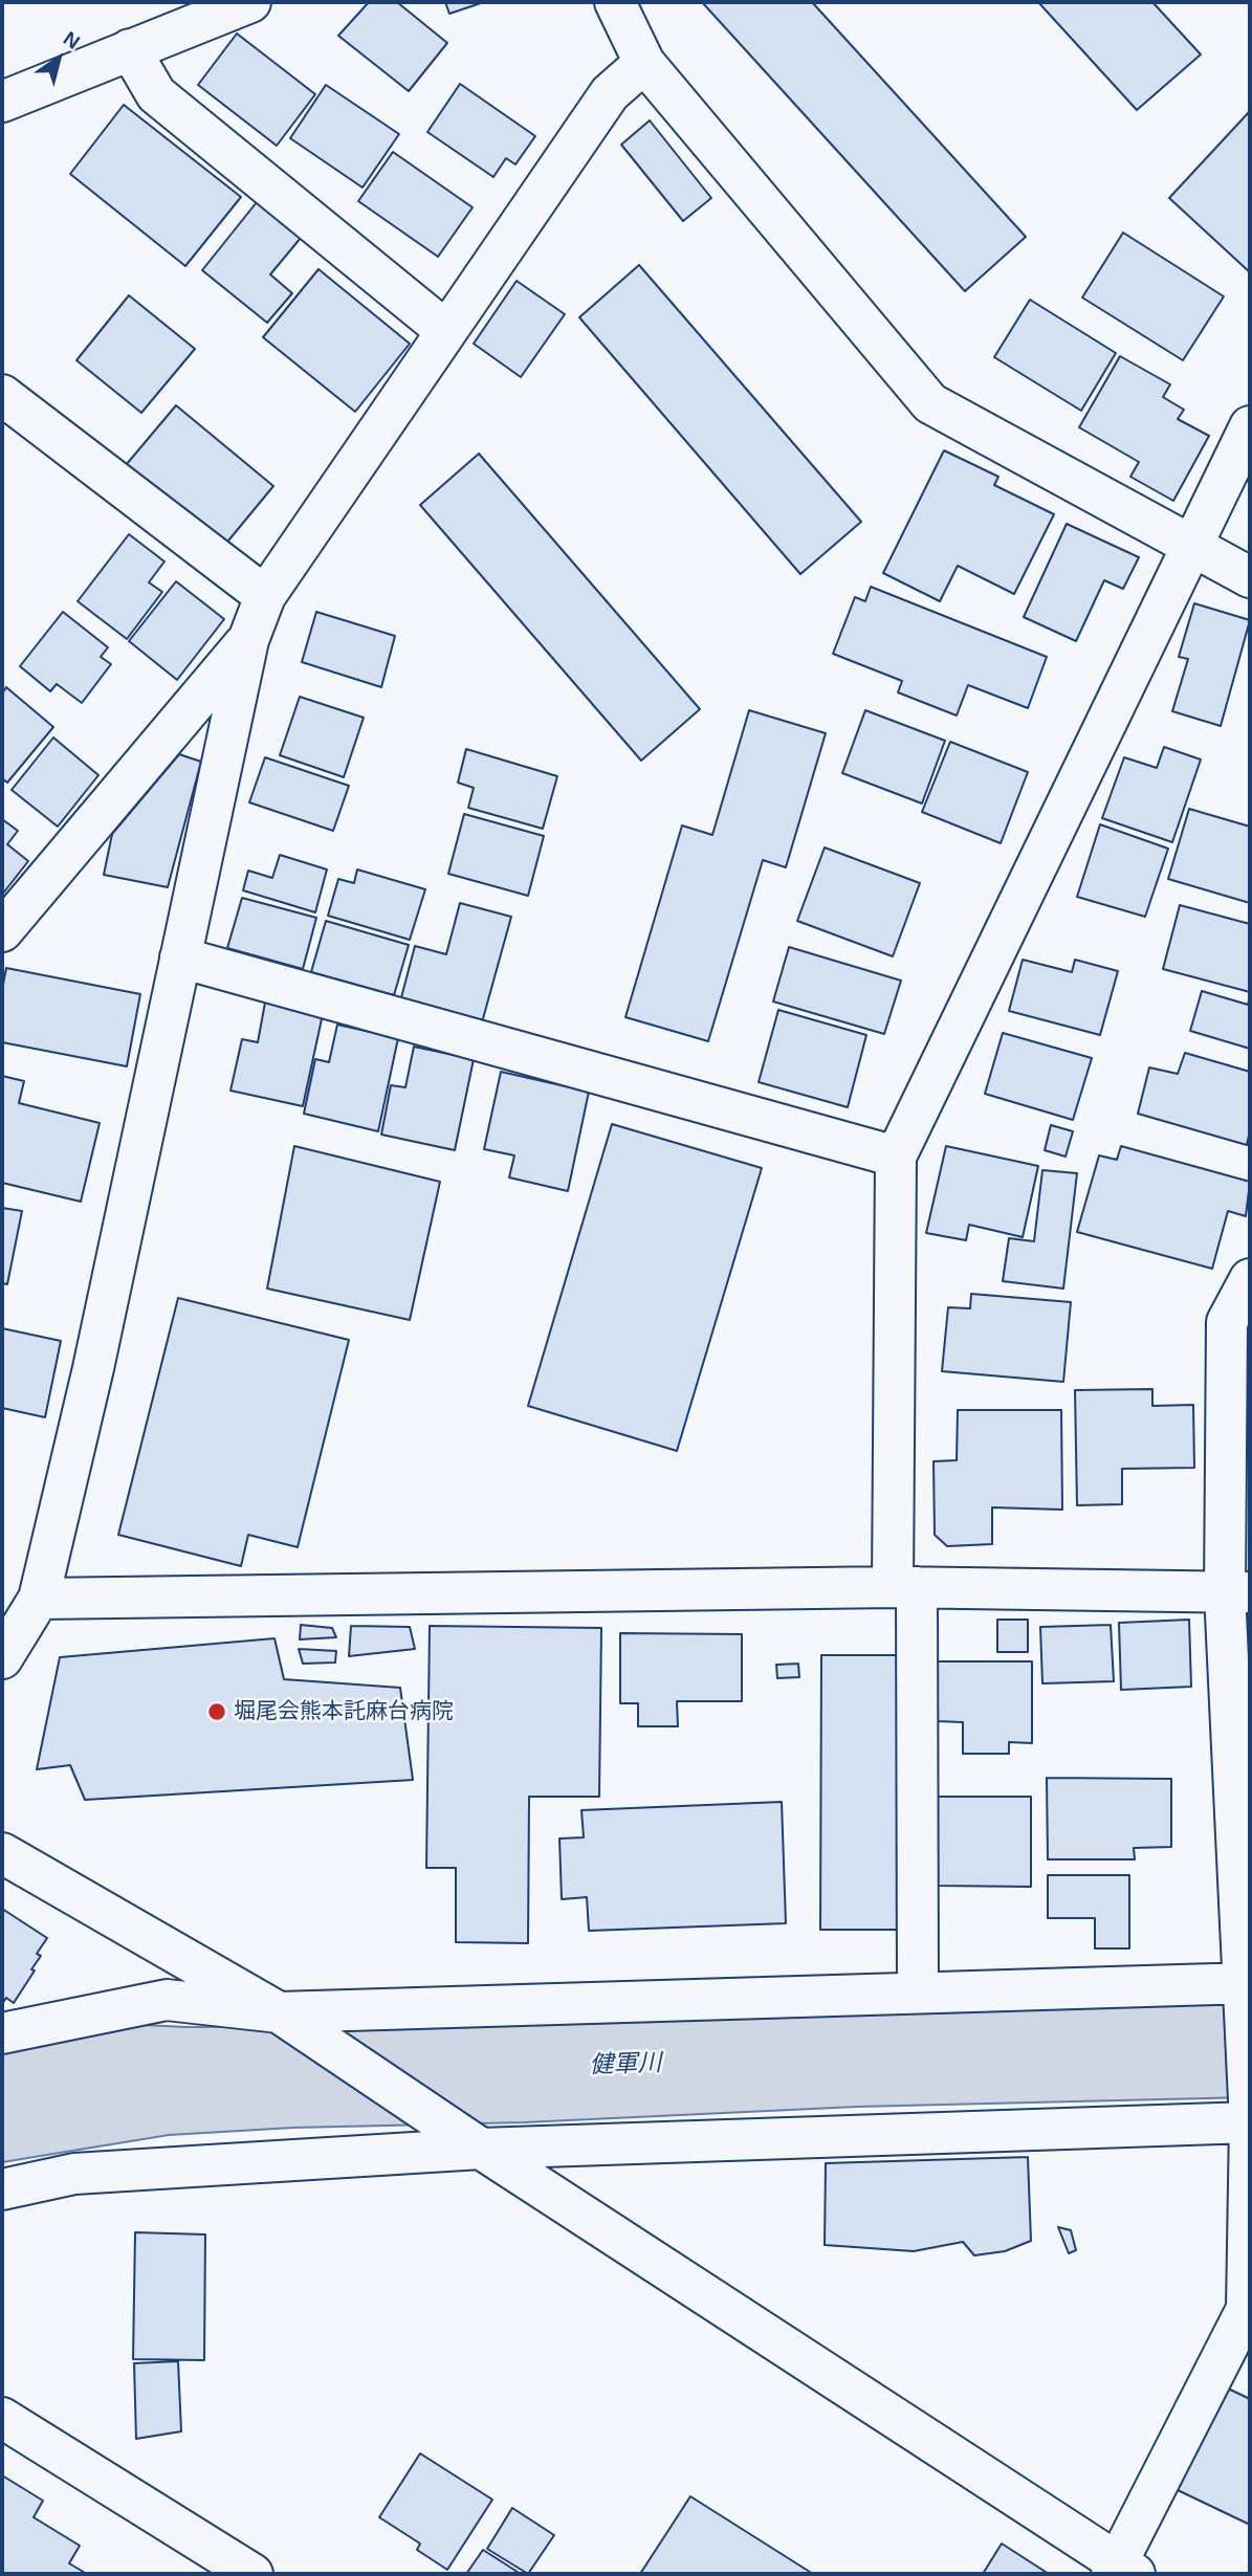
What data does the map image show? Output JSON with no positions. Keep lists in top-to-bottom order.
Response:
{
  "water": ["健軍川"],
  "places": ["堀尾会熊本託麻台病院"],
  "north": "top right"
}
